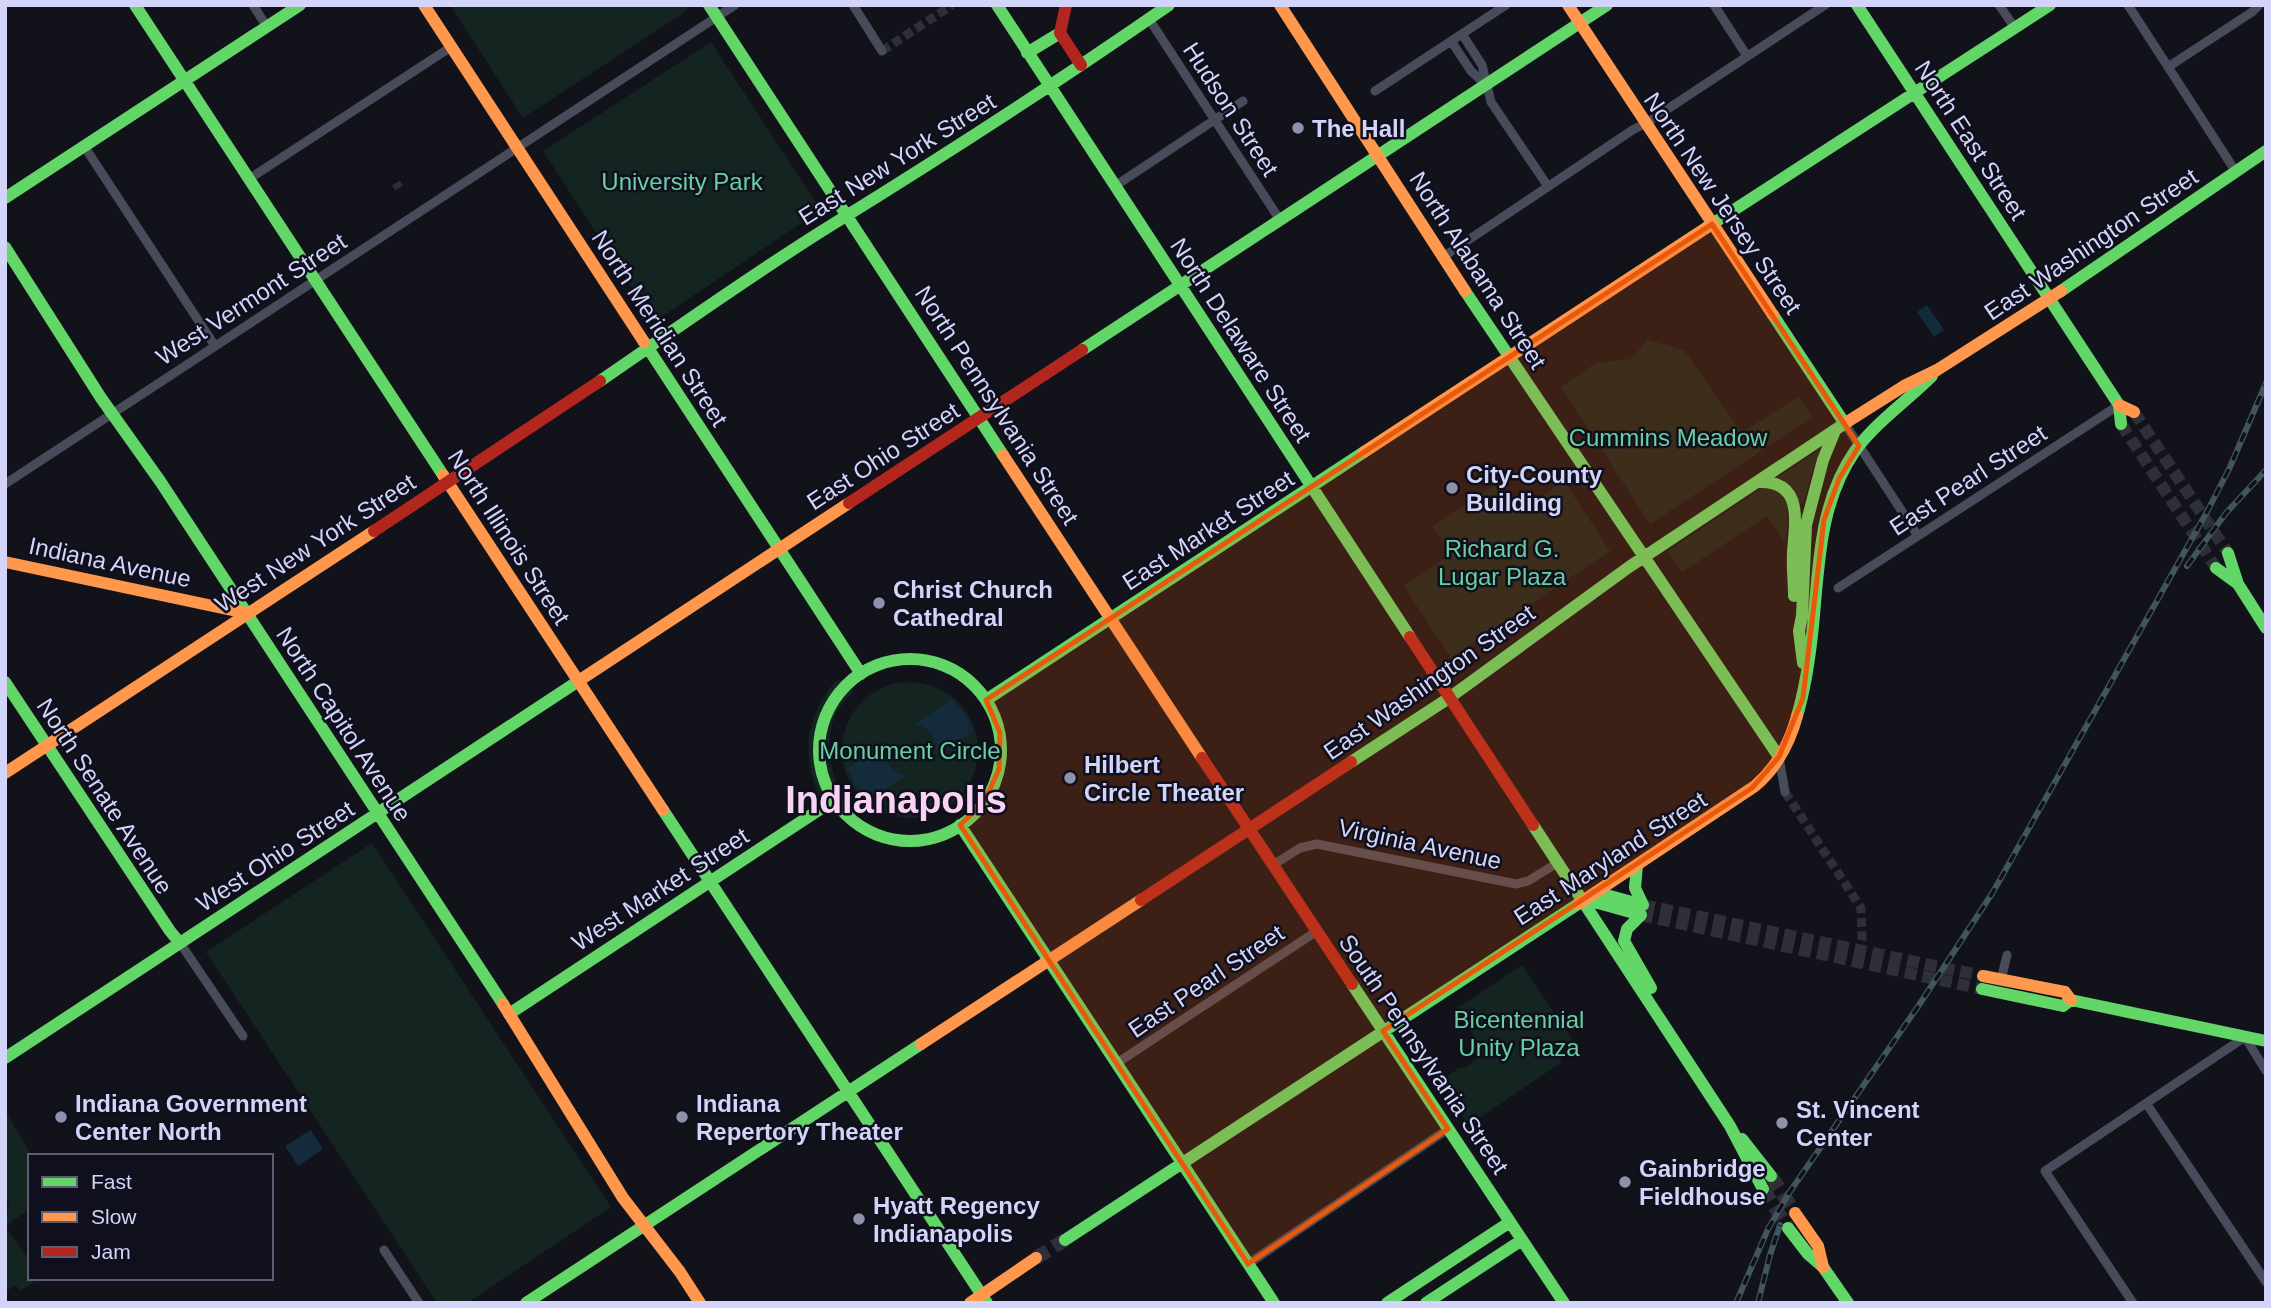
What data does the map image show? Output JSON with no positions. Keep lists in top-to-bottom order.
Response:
{
  "streets": {
    "main road": [
      "North East Street",
      "East New York Street",
      "North New Jersey Street",
      "East Washington Street",
      "North Alabama Street",
      "North Meridian Street",
      "North Delaware Street",
      "North Pennsylvania Street",
      "East Ohio Street",
      "East Market Street",
      "North Illinois Street",
      "West New York Street",
      "Indiana Avenue",
      "North Capitol Avenue",
      "North Senate Avenue",
      "West Ohio Street",
      "East Maryland Street",
      "West Market Street",
      "South Pennsylvania Street"
    ],
    "street": [
      "Hudson Street",
      "West Vermont Street",
      "East Pearl Street",
      "Virginia Avenue"
    ]
  },
  "crossings": [
    ["Hudson Street", "East New York Street"],
    ["Hudson Street", "East Ohio Street"],
    ["North East Street", "East Washington Street"],
    ["North East Street", "East Pearl Street"],
    ["North East Street", "East Market Street"],
    ["East New York Street", "North Meridian Street"],
    ["East New York Street", "North Delaware Street"],
    ["East New York Street", "North Pennsylvania Street"],
    ["East New York Street", "West New York Street"],
    ["North New Jersey Street", "East Washington Street"],
    ["North New Jersey Street", "East Ohio Street"],
    ["North New Jersey Street", "East Market Street"],
    ["East Washington Street", "North Alabama Street"],
    ["East Washington Street", "North Delaware Street"],
    ["East Washington Street", "North Pennsylvania Street"],
    ["East Washington Street", "North Illinois Street"],
    ["East Washington Street", "North Capitol Avenue"],
    ["East Washington Street", "East Maryland Street"],
    ["East Washington Street", "South Pennsylvania Street"],
    ["North Alabama Street", "East Ohio Street"],
    ["North Alabama Street", "East Market Street"],
    ["North Alabama Street", "East Maryland Street"],
    ["West Vermont Street", "North Meridian Street"],
    ["West Vermont Street", "North Pennsylvania Street"],
    ["West Vermont Street", "North Illinois Street"],
    ["West Vermont Street", "North Capitol Avenue"],
    ["North Meridian Street", "East Ohio Street"],
    ["North Meridian Street", "East Market Street"],
    ["North Meridian Street", "West New York Street"],
    ["North Meridian Street", "West Ohio Street"],
    ["North Meridian Street", "West Market Street"],
    ["North Delaware Street", "East Ohio Street"],
    ["North Delaware Street", "East Market Street"],
    ["North Delaware Street", "Virginia Avenue"],
    ["North Delaware Street", "East Maryland Street"],
    ["North Pennsylvania Street", "East Ohio Street"],
    ["North Pennsylvania Street", "East Market Street"],
    ["North Pennsylvania Street", "South Pennsylvania Street"],
    ["East Ohio Street", "West Ohio Street"],
    ["East Pearl Street", "South Pennsylvania Street"],
    ["East Market Street", "West Market Street"],
    ["North Illinois Street", "West New York Street"],
    ["North Illinois Street", "West Ohio Street"],
    ["North Illinois Street", "West Market Street"],
    ["West New York Street", "Indiana Avenue"],
    ["West New York Street", "North Capitol Avenue"],
    ["West New York Street", "North Senate Avenue"],
    ["Indiana Avenue", "North Capitol Avenue"],
    ["North Capitol Avenue", "West Ohio Street"],
    ["North Capitol Avenue", "West Market Street"],
    ["North Senate Avenue", "West Ohio Street"],
    ["Virginia Avenue", "South Pennsylvania Street"],
    ["East Maryland Street", "South Pennsylvania Street"]
  ],
  "districts": ["Indianapolis"],
  "parks": [
    "University Park",
    "Cummins Meadow",
    "Richard G. Lugar Plaza",
    "Monument Circle",
    "Bicentennial Unity Plaza"
  ],
  "places": [
    "The Hall",
    "City-County Building",
    "Christ Church Cathedral",
    "Hilbert Circle Theater",
    "Indiana Government Center North",
    "Indiana Repertory Theater",
    "St. Vincent Center",
    "Gainbridge Fieldhouse",
    "Hyatt Regency Indianapolis"
  ],
  "legend": ["Fast", "Slow", "Jam"]
}
